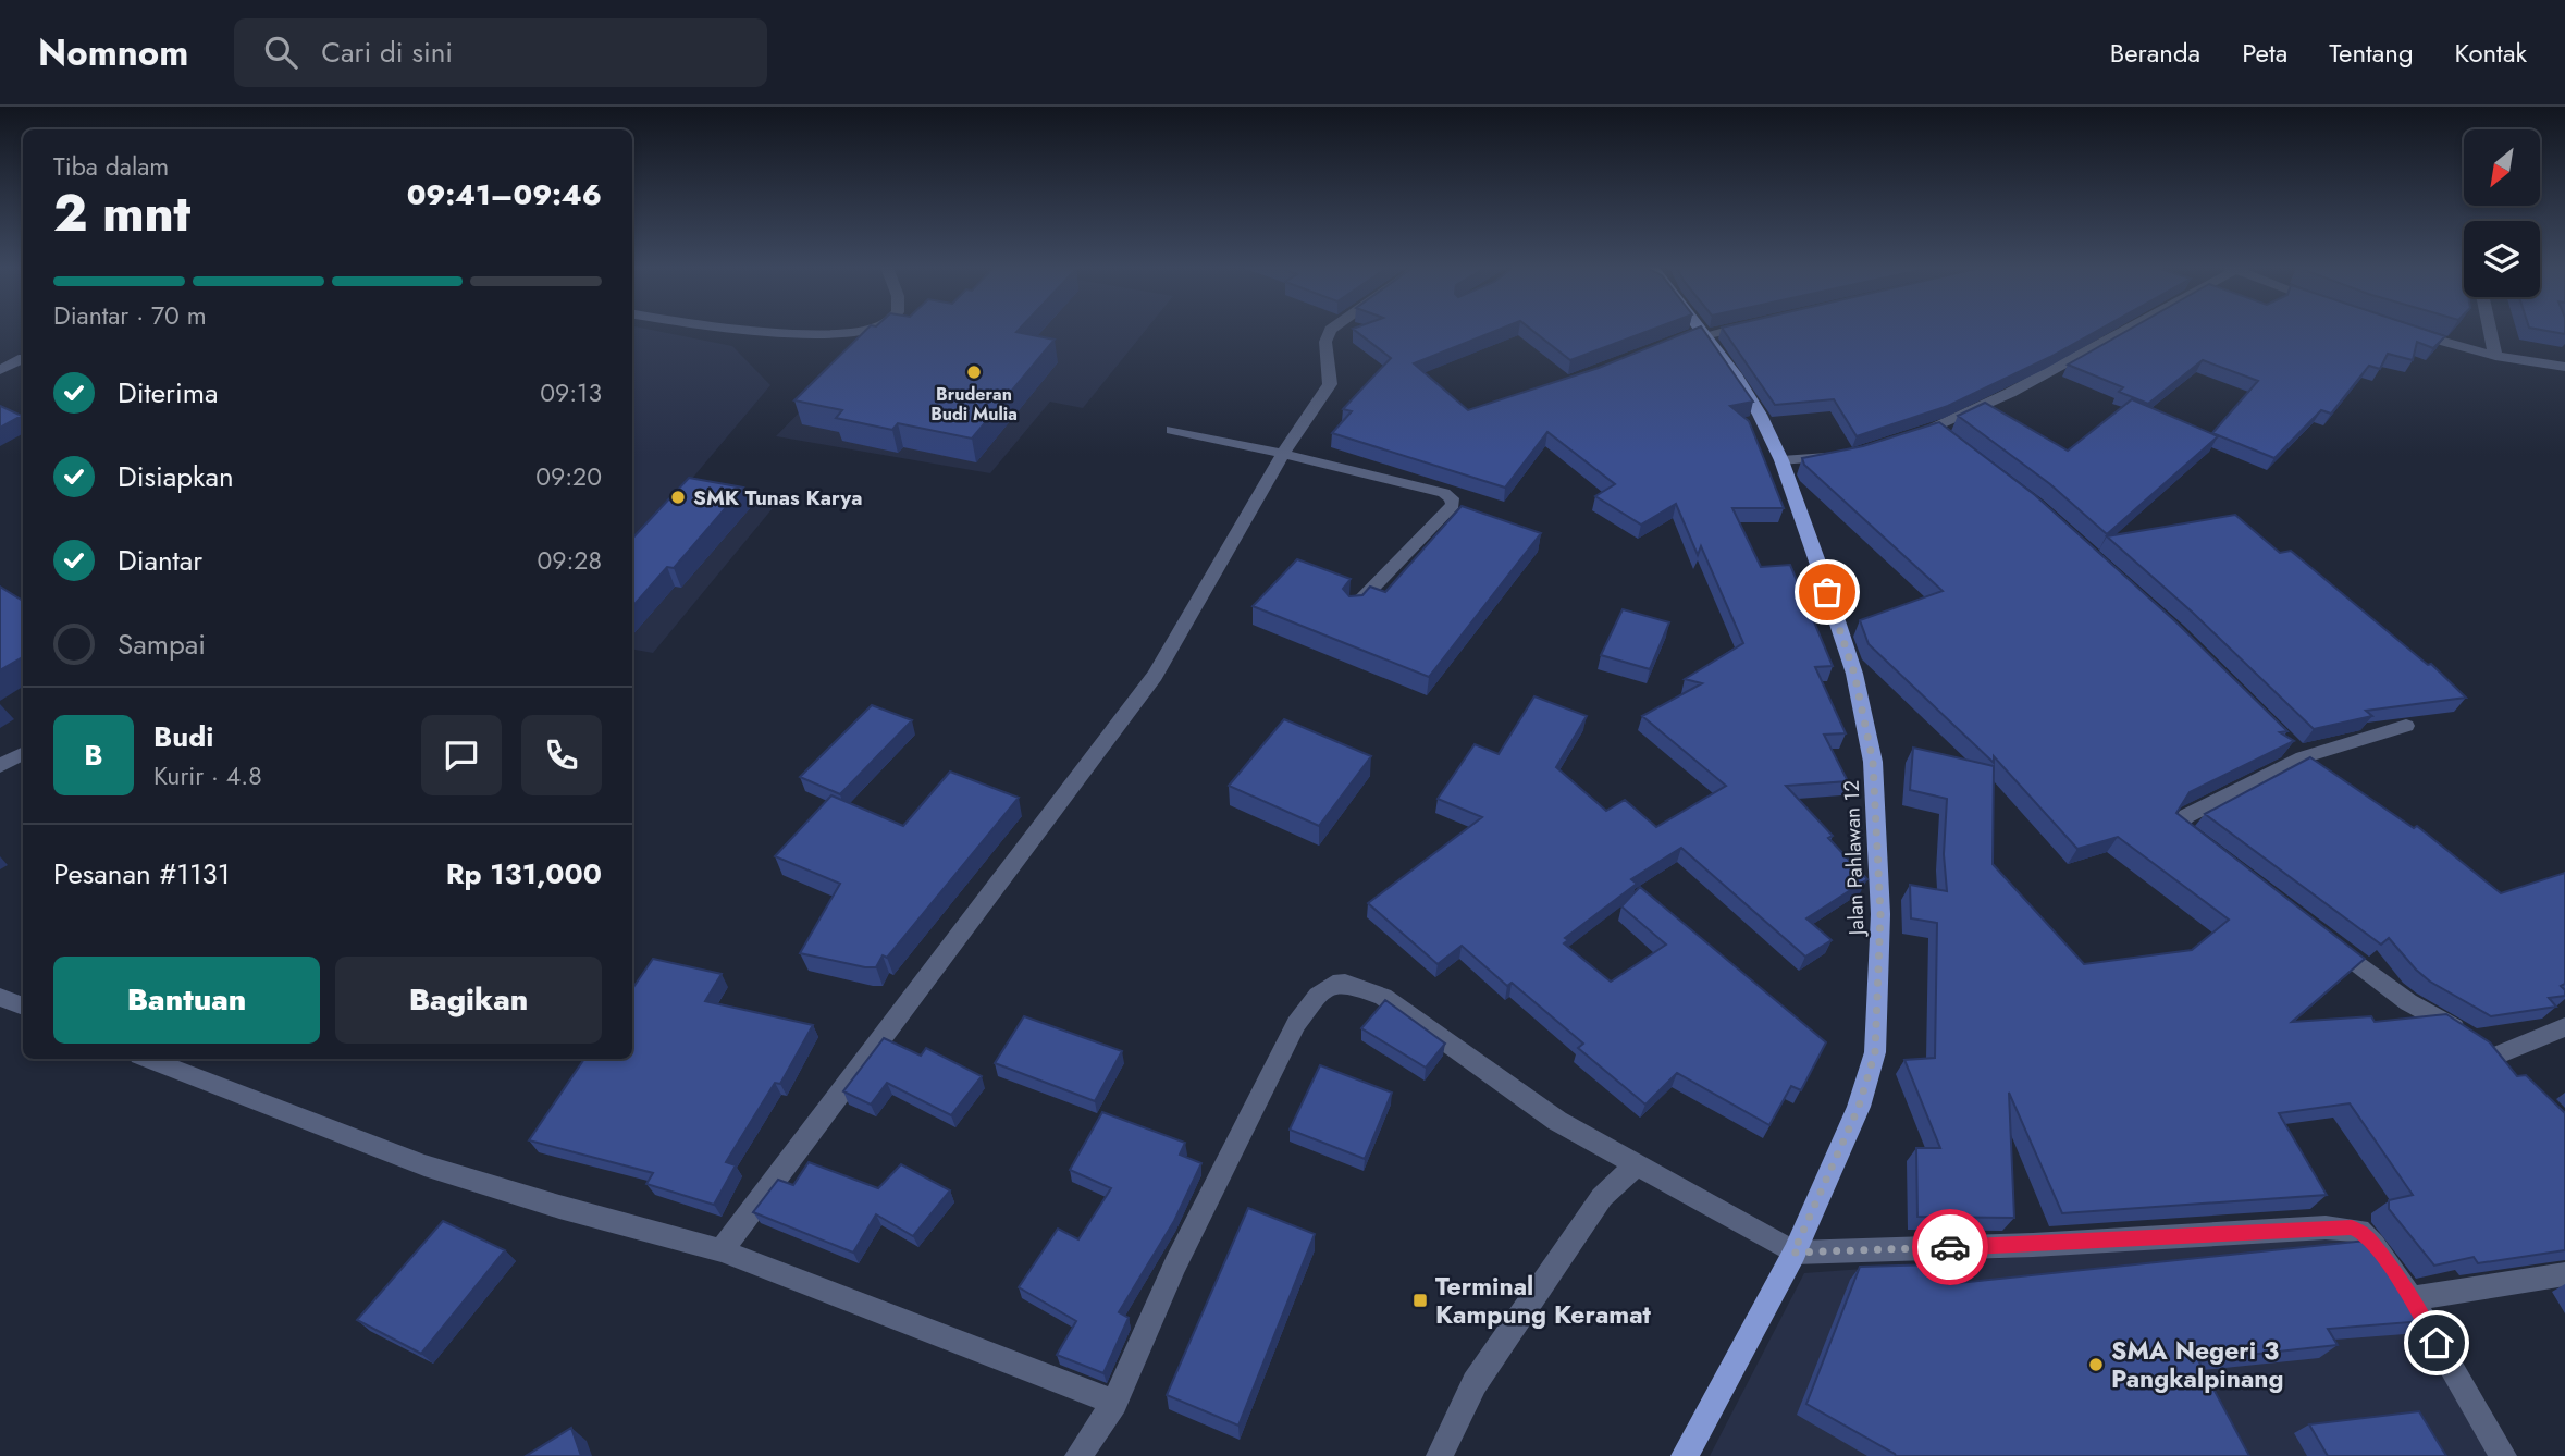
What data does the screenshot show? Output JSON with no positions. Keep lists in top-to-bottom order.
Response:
{
  "streets": {
    "main road": ["Jalan Pahlawan 12"]
  },
  "places": {
    "other": ["Bruderan Budi Mulia", "SMK Tunas Karya", "SMA Negeri 3 Pangkalpinang"],
    "transit": ["Terminal Kampung Keramat"]
  },
  "north": "bottom left",
  "page": {
    "header": "Nomnom",
    "search": "Cari di sini",
    "nav": [
      "Beranda",
      "Peta",
      "Tentang",
      "Kontak"
    ],
    "heading": ["2 mnt", "Tiba dalam", "09:41–09:46"],
    "panel": [
      "Budi",
      "Kurir · 4.8",
      "Pesanan #1131",
      "Rp 131,000"
    ],
    "bar": "Diantar · 70 m",
    "list": [
      ["Diterima", "09:13"],
      ["Disiapkan", "09:20"],
      ["Diantar", "09:28"],
      "Sampai"
    ],
    "round": "B",
    "buttons": ["Bantuan", "Bagikan"]
  }
}
